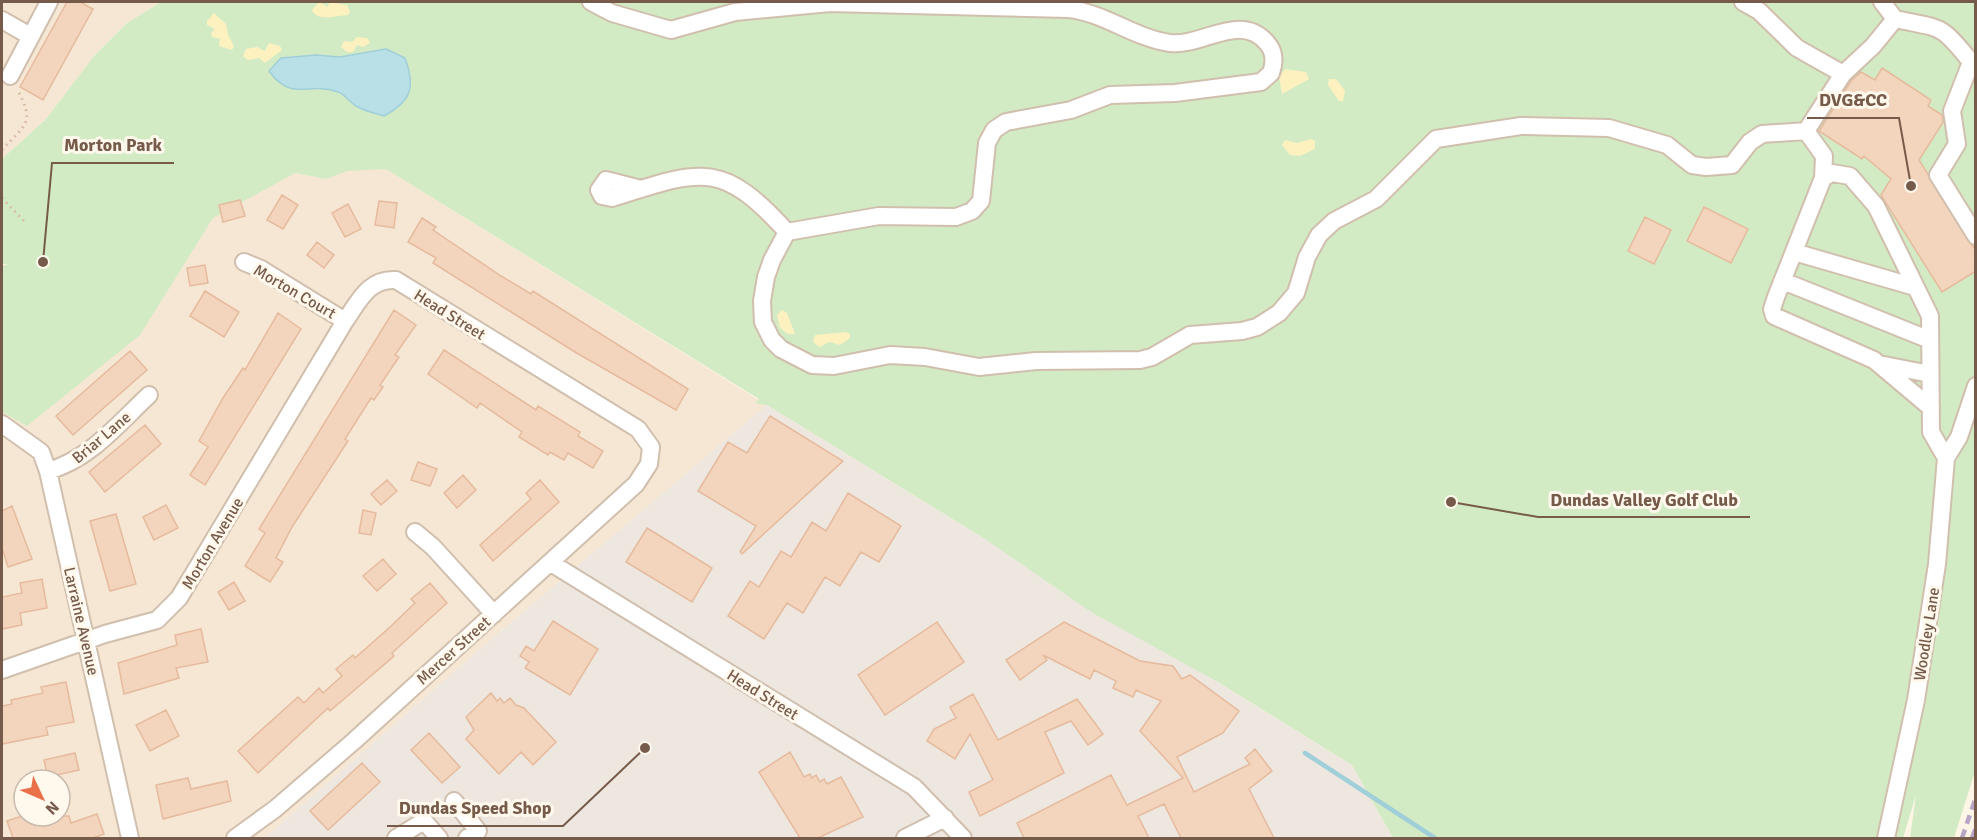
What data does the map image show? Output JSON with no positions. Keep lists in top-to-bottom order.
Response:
{
  "streets": {
    "street": [
      "Morton Court",
      "Head Street",
      "Briar Lane",
      "Morton Avenue",
      "Larraine Avenue",
      "Woodley Lane",
      "Mercer Street"
    ]
  },
  "crossings": [
    ["Morton Court", "Head Street"],
    ["Morton Court", "Morton Avenue"],
    ["Head Street", "Morton Avenue"],
    ["Head Street", "Mercer Street"],
    ["Briar Lane", "Larraine Avenue"],
    ["Morton Avenue", "Larraine Avenue"]
  ],
  "places": [
    "DVG&CC",
    "Morton Park",
    "Dundas Valley Golf Club",
    "Dundas Speed Shop"
  ],
  "north": "bottom right"
}
